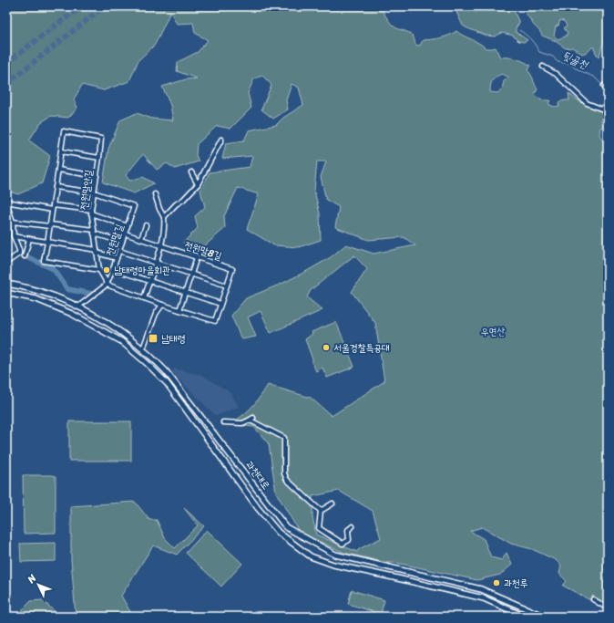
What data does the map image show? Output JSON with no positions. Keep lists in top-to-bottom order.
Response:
{
  "streets": {
    "main road": ["과천대로"],
    "street": ["전원말안길", "전원말길", "전원말8길"]
  },
  "crossings": [
    ["전원말안길", "전원말길"],
    ["전원말길", "전원말8길"],
    ["전원말길", "과천대로"]
  ],
  "water": ["뒷골천"],
  "parks": ["우면산"],
  "places": {
    "other": ["남태령마을회관", "서울경찰특공대", "과천루"],
    "transit": ["남태령"]
  },
  "north": "top left"
}
